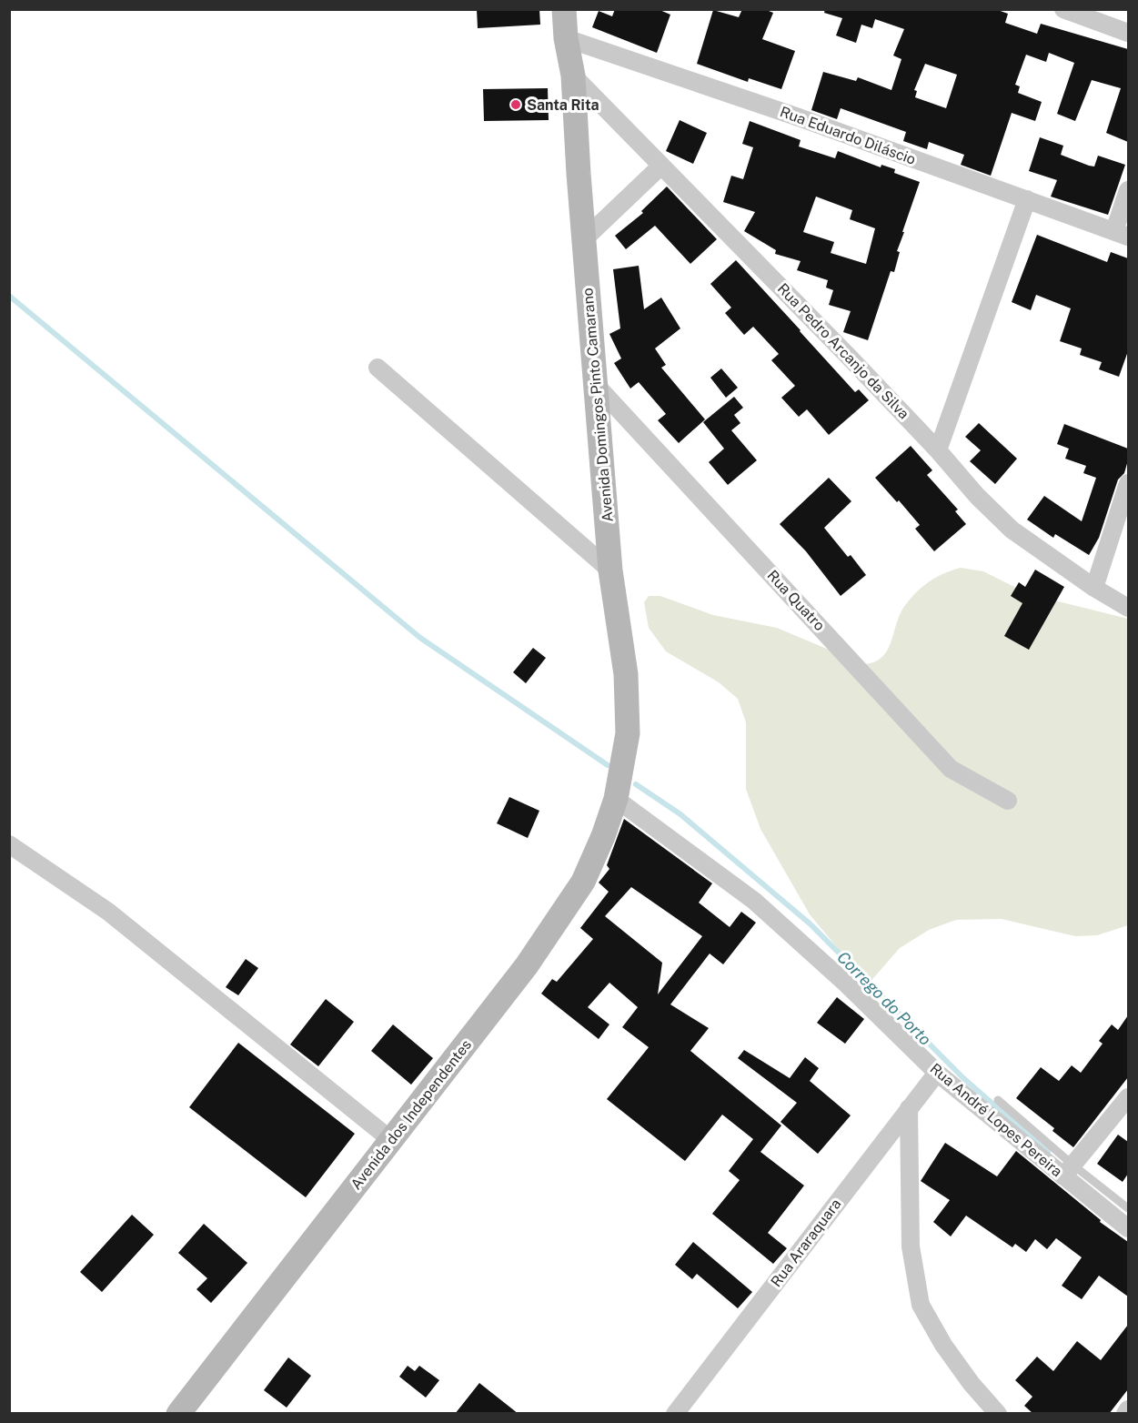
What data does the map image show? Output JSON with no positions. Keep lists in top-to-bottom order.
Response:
{
  "streets": {
    "main road": ["Avenida Domingos Pinto Camarano", "Avenida dos Independentes"],
    "street": [
      "Rua Eduardo Diláscio",
      "Rua Pedro Arcanjo da Silva",
      "Rua Quatro",
      "Rua André Lopes Pereira",
      "Rua Araraquara"
    ]
  },
  "crossings": [
    ["Rua Eduardo Diláscio", "Avenida Domingos Pinto Camarano"],
    ["Rua Pedro Arcanjo da Silva", "Avenida Domingos Pinto Camarano"],
    ["Avenida Domingos Pinto Camarano", "Rua Quatro"],
    ["Avenida Domingos Pinto Camarano", "Avenida dos Independentes"],
    ["Avenida Domingos Pinto Camarano", "Rua André Lopes Pereira"],
    ["Avenida dos Independentes", "Rua André Lopes Pereira"],
    ["Rua André Lopes Pereira", "Rua Araraquara"]
  ],
  "water": ["Corrego do Porto"],
  "places": ["Santa Rita"]
}
